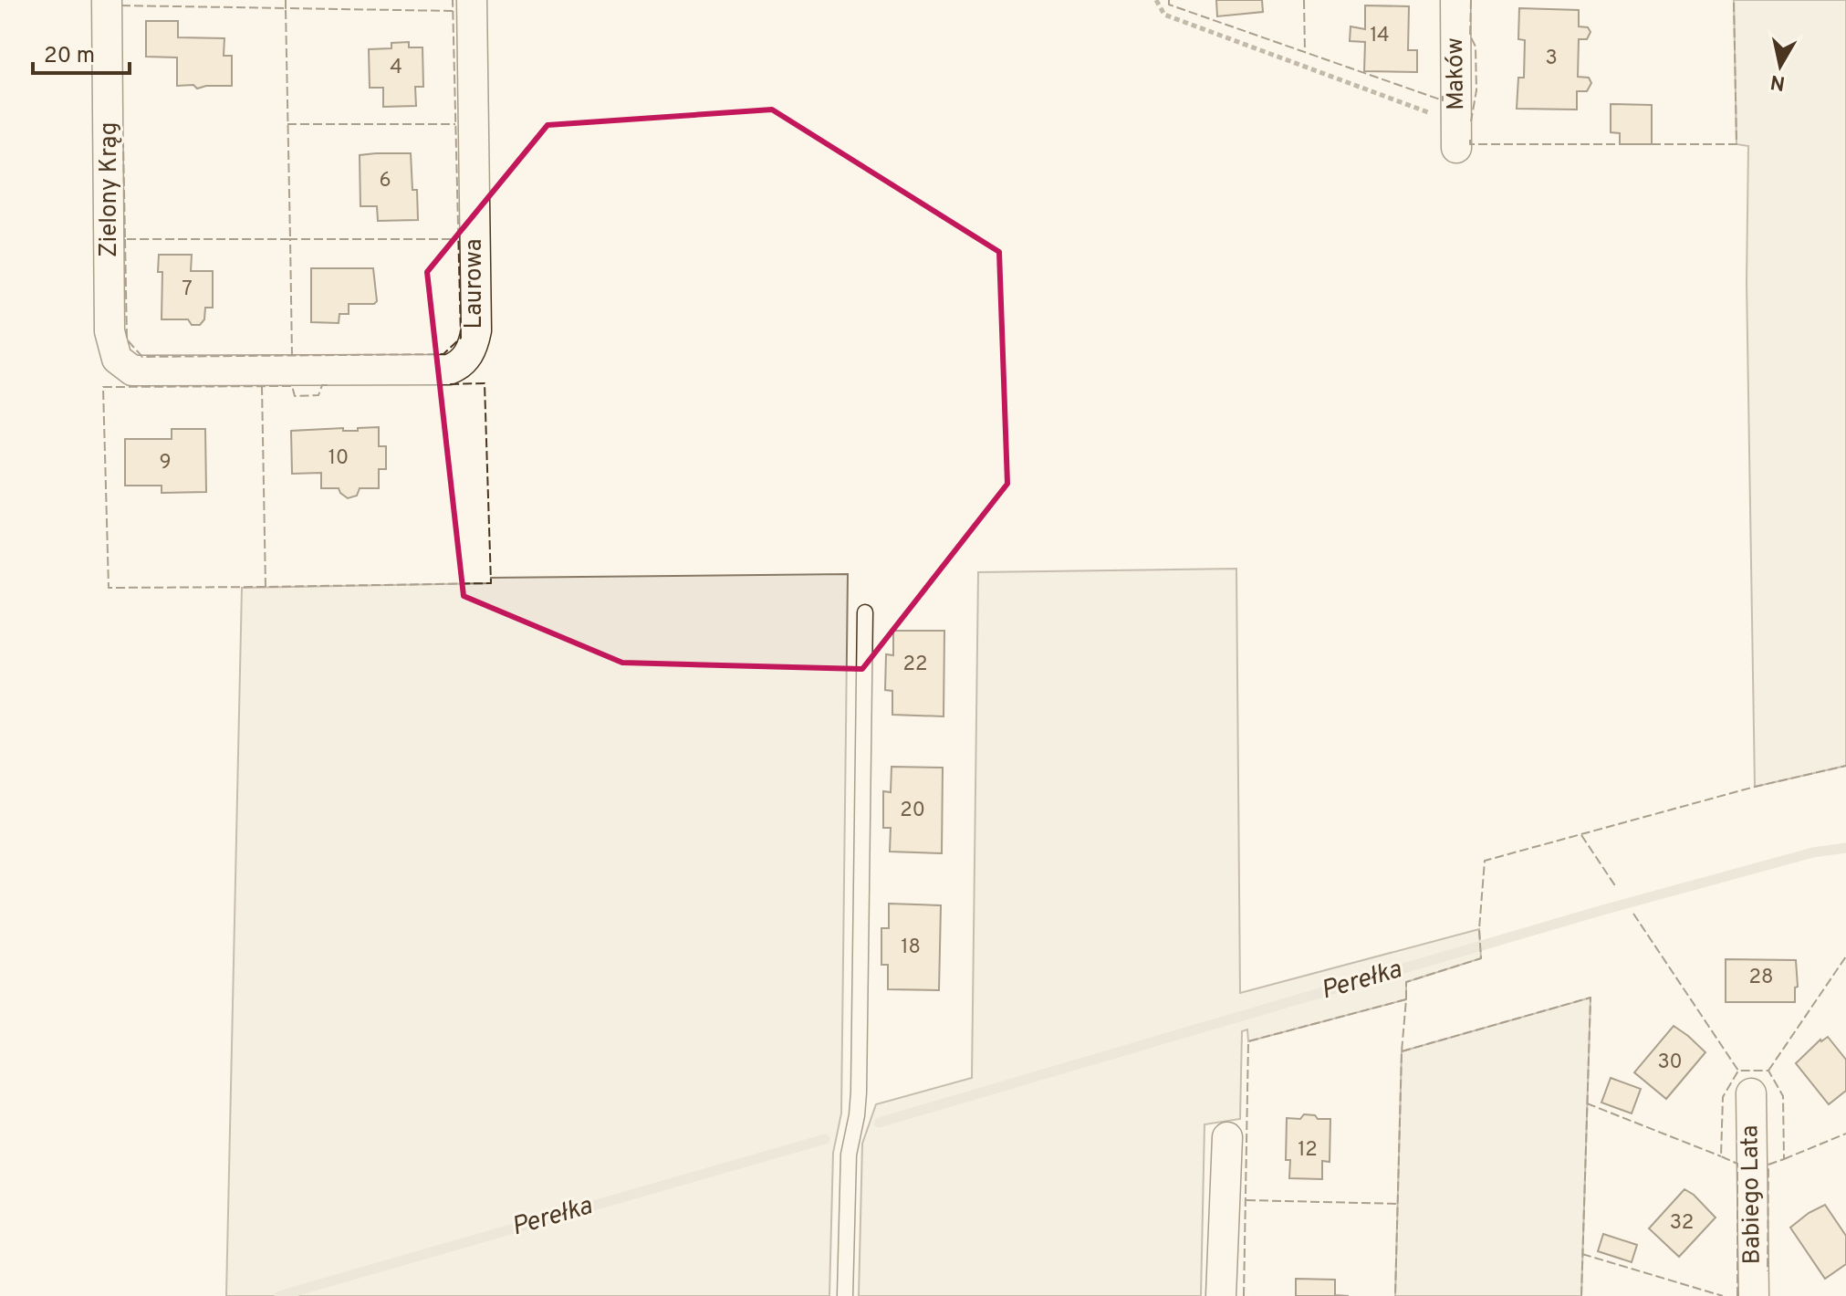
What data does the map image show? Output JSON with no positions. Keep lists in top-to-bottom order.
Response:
{
  "streets": {
    "street": [
      "Maków",
      "Zielony Krąg",
      "Laurowa",
      "Babiego Lata"
    ]
  },
  "crossings": [
    ["Zielony Krąg", "Laurowa"]
  ],
  "water": ["Perełka"],
  "house_numbers": [
    "14",
    "3",
    "4",
    "6",
    "7",
    "10",
    "9",
    "22",
    "20",
    "18",
    "28",
    "30",
    "12",
    "32"
  ],
  "scale_bar": "20 m",
  "north": "bottom"
}
